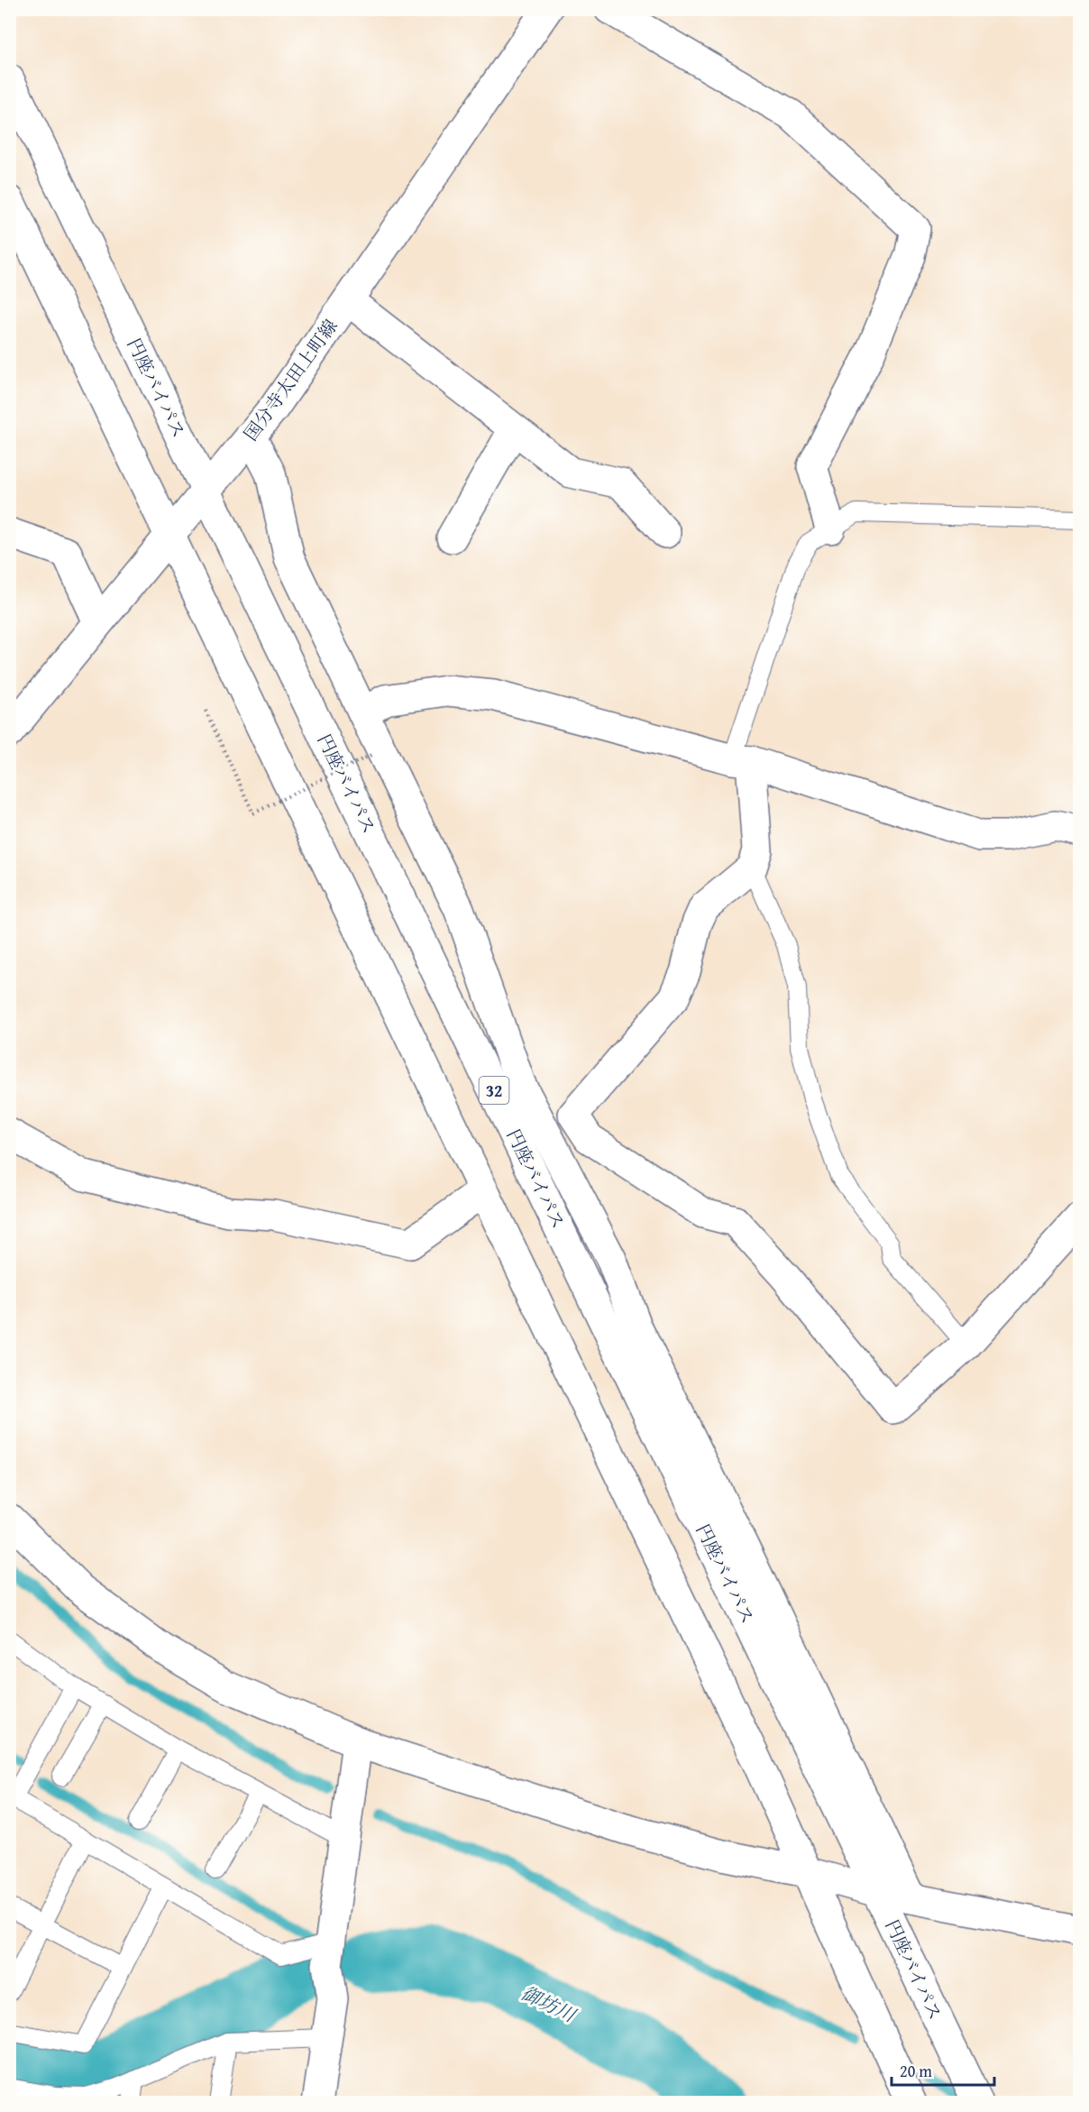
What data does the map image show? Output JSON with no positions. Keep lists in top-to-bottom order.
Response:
{
  "streets": {
    "main road": ["国分寺太田上町線", "円座バイパス", "32"]
  },
  "crossings": [
    ["国分寺太田上町線", "円座バイパス"]
  ],
  "water": ["御坊川"],
  "scale_bar": "20 m"
}
